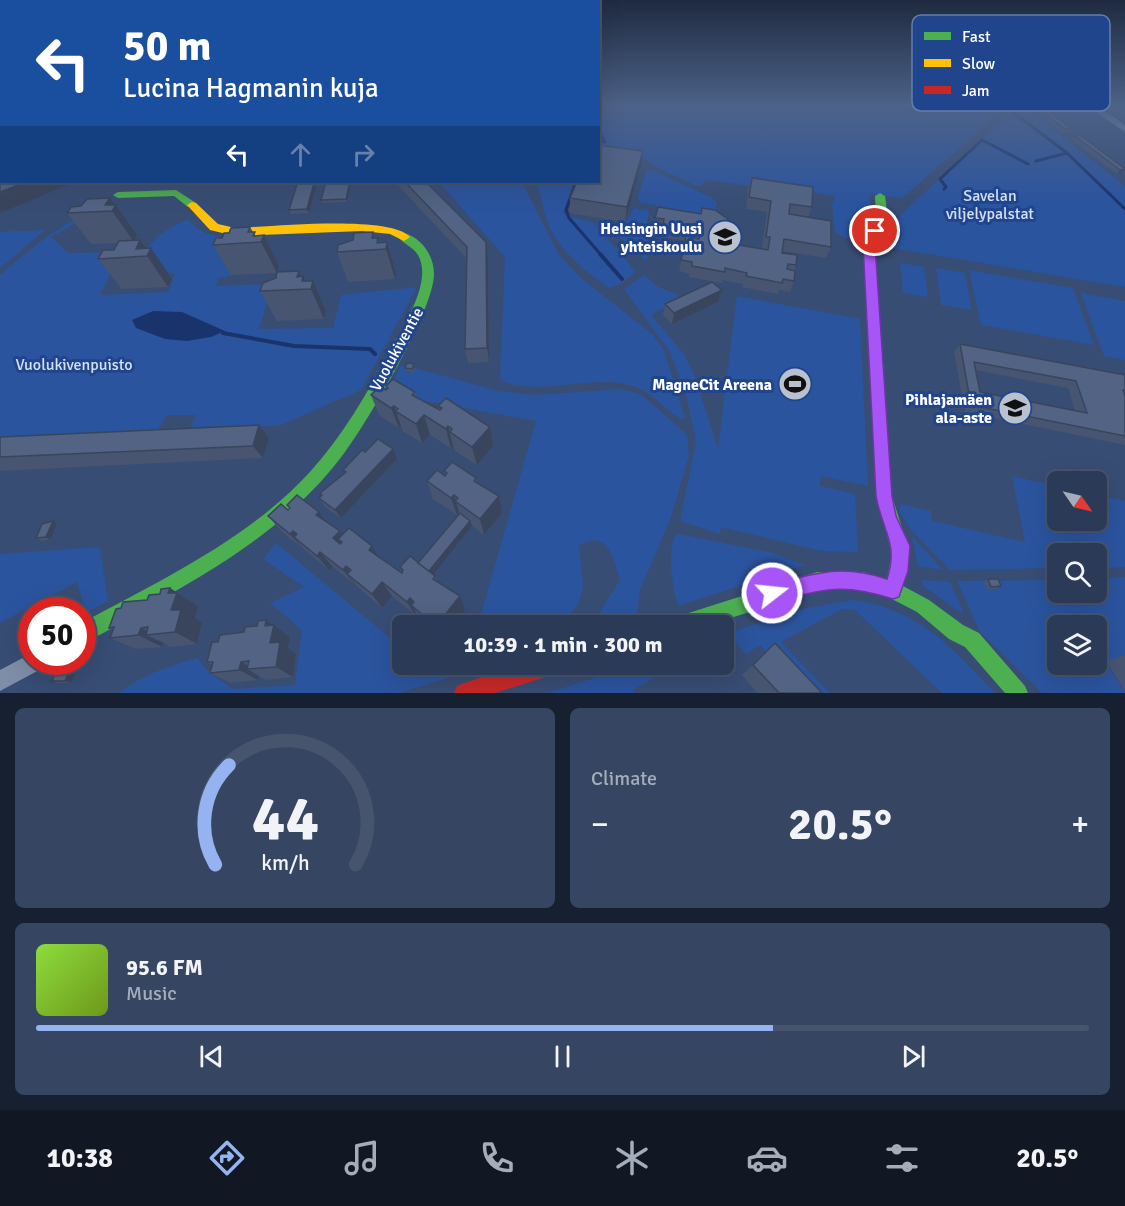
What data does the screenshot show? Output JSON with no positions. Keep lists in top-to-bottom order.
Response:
{
  "streets": {
    "street": ["Vuolukiventie"]
  },
  "parks": ["Savelan viljelypalstat", "Vuolukivenpuisto"],
  "places": {
    "school or university": ["Helsingin Uusi yhteiskoulu", "Pihlajamäen ala-aste"],
    "sports": ["MagneCit Areena"]
  },
  "legend": ["Fast", "Slow", "Jam"],
  "north": "bottom right",
  "page": {
    "turn": ["50 m", "Lucina Hagmanin kuja"],
    "limit": "50",
    "trip": "10:39 · 1 min · 300 m",
    "tile": "Climate",
    "heat": ["−", "20.5°", "+"],
    "song": ["95.6 FM", "Music"],
    "tabs": ["10:38", "20.5°"],
    "gauge": ["44", "km/h"]
  }
}
